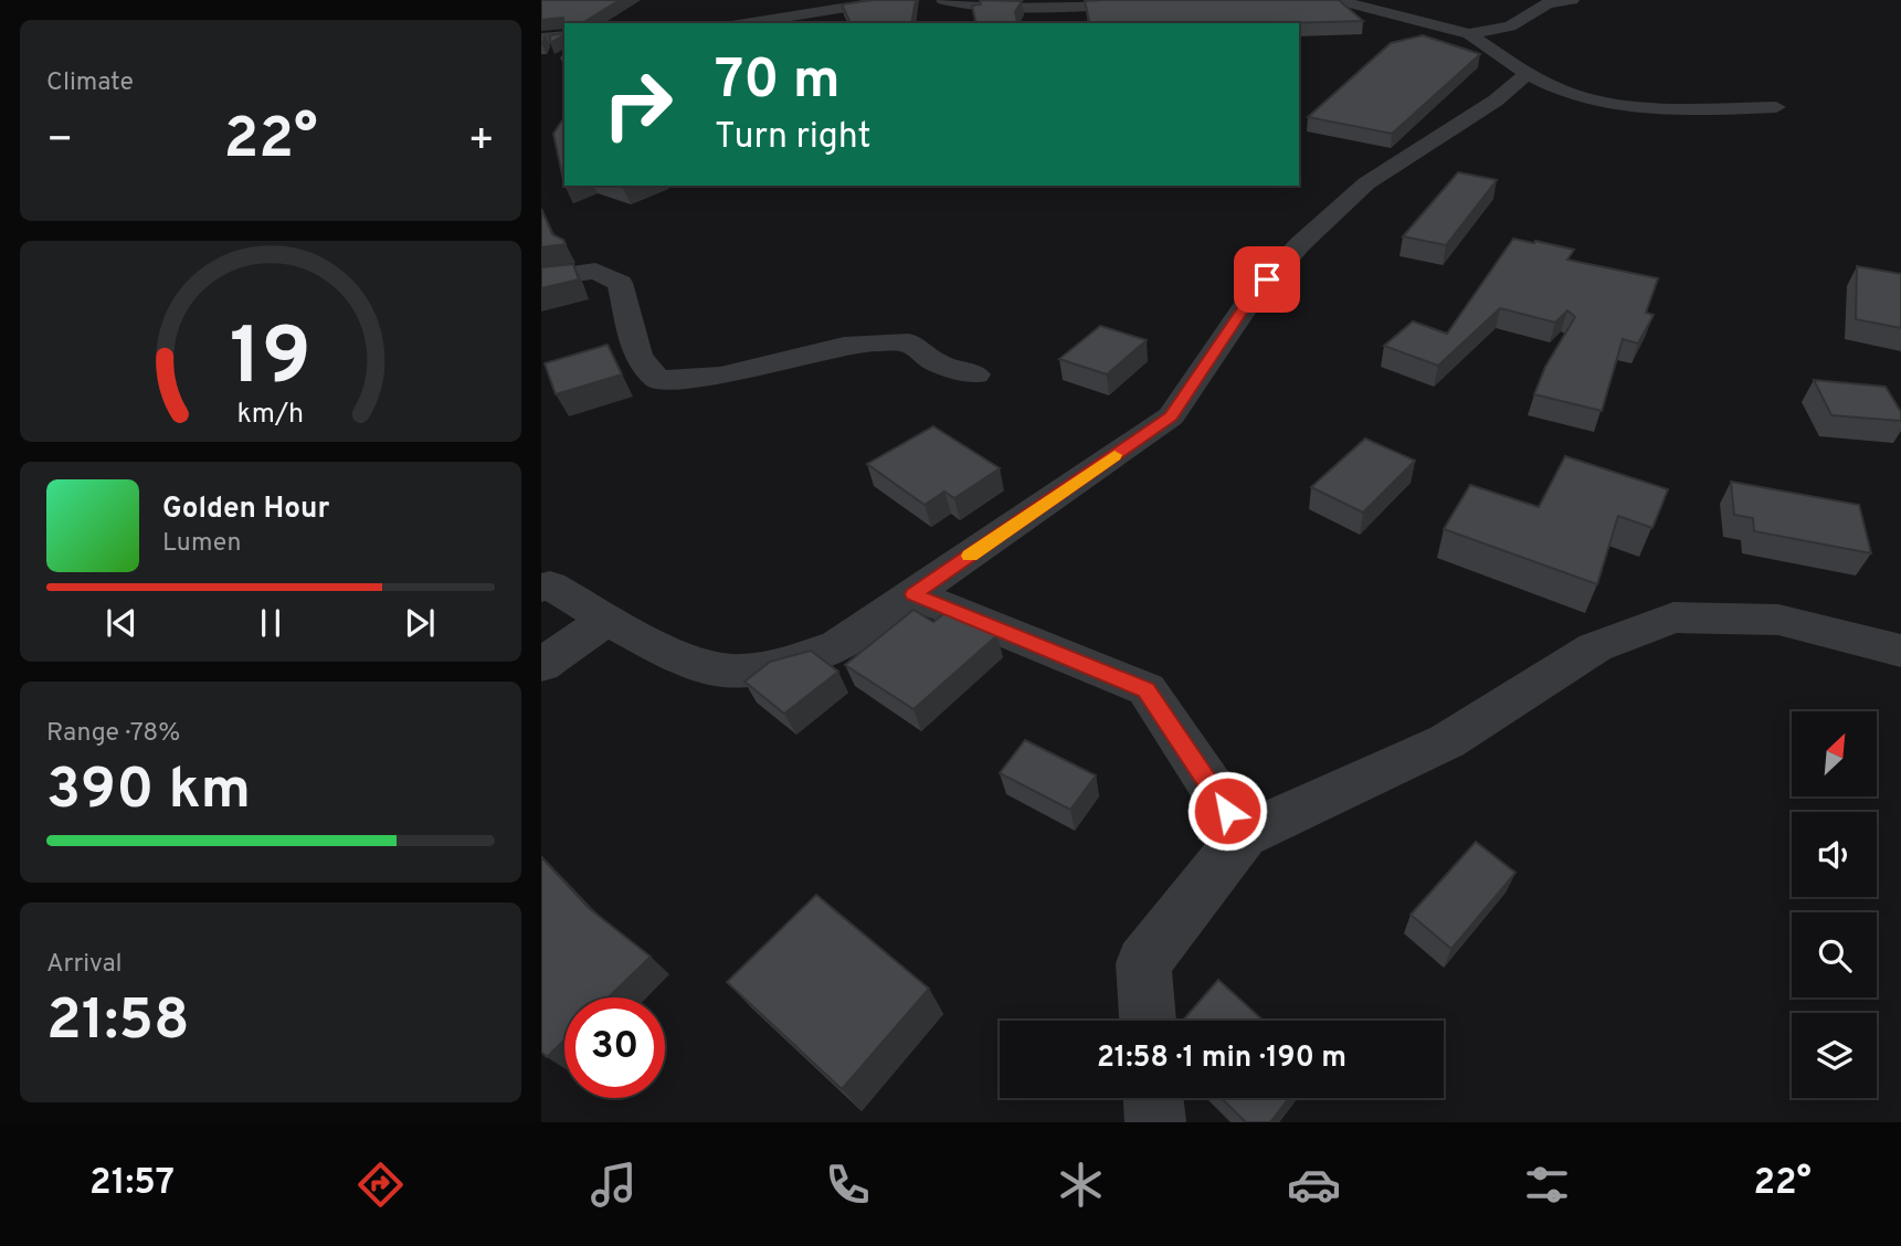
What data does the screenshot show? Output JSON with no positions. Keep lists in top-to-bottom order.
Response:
{
  "north": "top right",
  "page": {
    "tile": [
      "Climate",
      ["Range · 78%", "390 km"],
      ["Arrival", "21:58"]
    ],
    "turn": ["70 m", "Turn right"],
    "heat": ["−", "22°", "+"],
    "song": ["Golden Hour", "Lumen"],
    "limit": "30",
    "trip": "21:58 · 1 min · 190 m",
    "tabs": ["21:57", "22°"],
    "gauge": ["19", "km/h"]
  }
}
